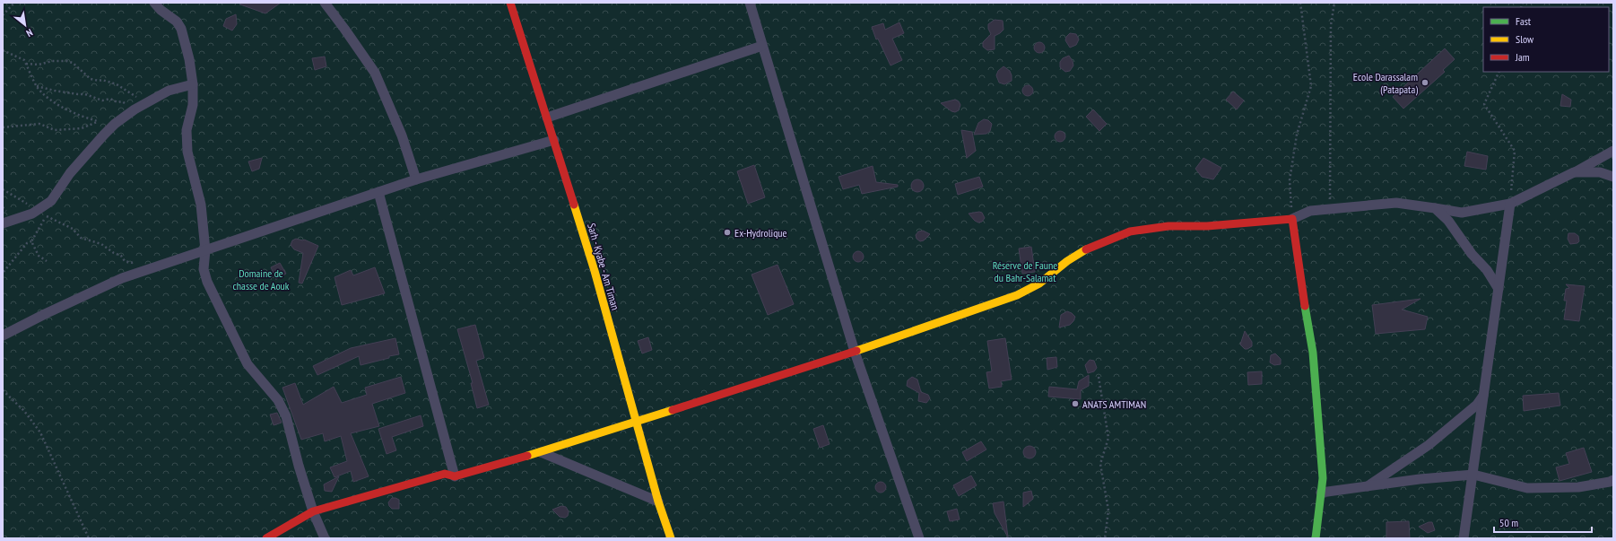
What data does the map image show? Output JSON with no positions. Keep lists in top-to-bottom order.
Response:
{
  "streets": {
    "street": ["Sarh - Kyabe - Am Timan"]
  },
  "parks": ["Réserve de Faune du Bahr-Salamat", "Domaine de chasse de Aouk"],
  "places": ["Ecole Darassalam (Patapata)", "Ex-Hydrolique", "ANATS AMTIMAN"],
  "legend": ["Fast", "Slow", "Jam"],
  "scale_bar": "50 m",
  "north": "bottom right"
}
